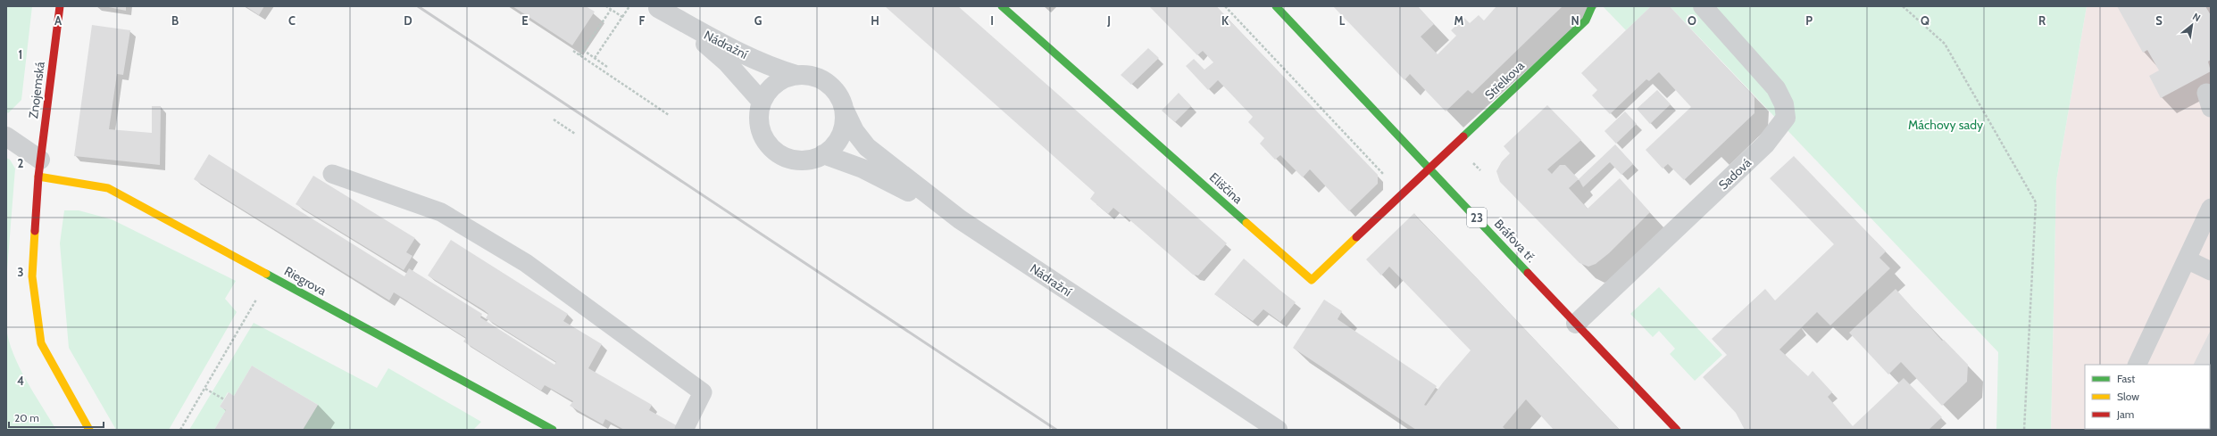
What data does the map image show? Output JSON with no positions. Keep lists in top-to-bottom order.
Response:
{
  "streets": {
    "street": [
      "Nádražní",
      "Střelkova",
      "Znojemská",
      "Sadová",
      "Eliščina",
      "23",
      "Bráfova tř.",
      "Riegrova"
    ]
  },
  "crossings": [
    ["Střelkova", "Eliščina"],
    ["Střelkova", "Bráfova tř."],
    ["Znojemská", "Riegrova"],
    ["Sadová", "Bráfova tř."],
    ["Eliščina", "Bráfova tř."]
  ],
  "parks": ["Máchovy sady"],
  "legend": ["Fast", "Slow", "Jam"],
  "scale_bar": "20 m",
  "north": "top right",
  "grid": {
    "columns": [
      "A",
      "B",
      "C",
      "D",
      "E",
      "F",
      "G",
      "H",
      "I",
      "J",
      "K",
      "L",
      "M",
      "N",
      "O",
      "P",
      "Q",
      "R",
      "S"
    ],
    "rows": [
      "1",
      "2",
      "3",
      "4"
    ]
  }
}
